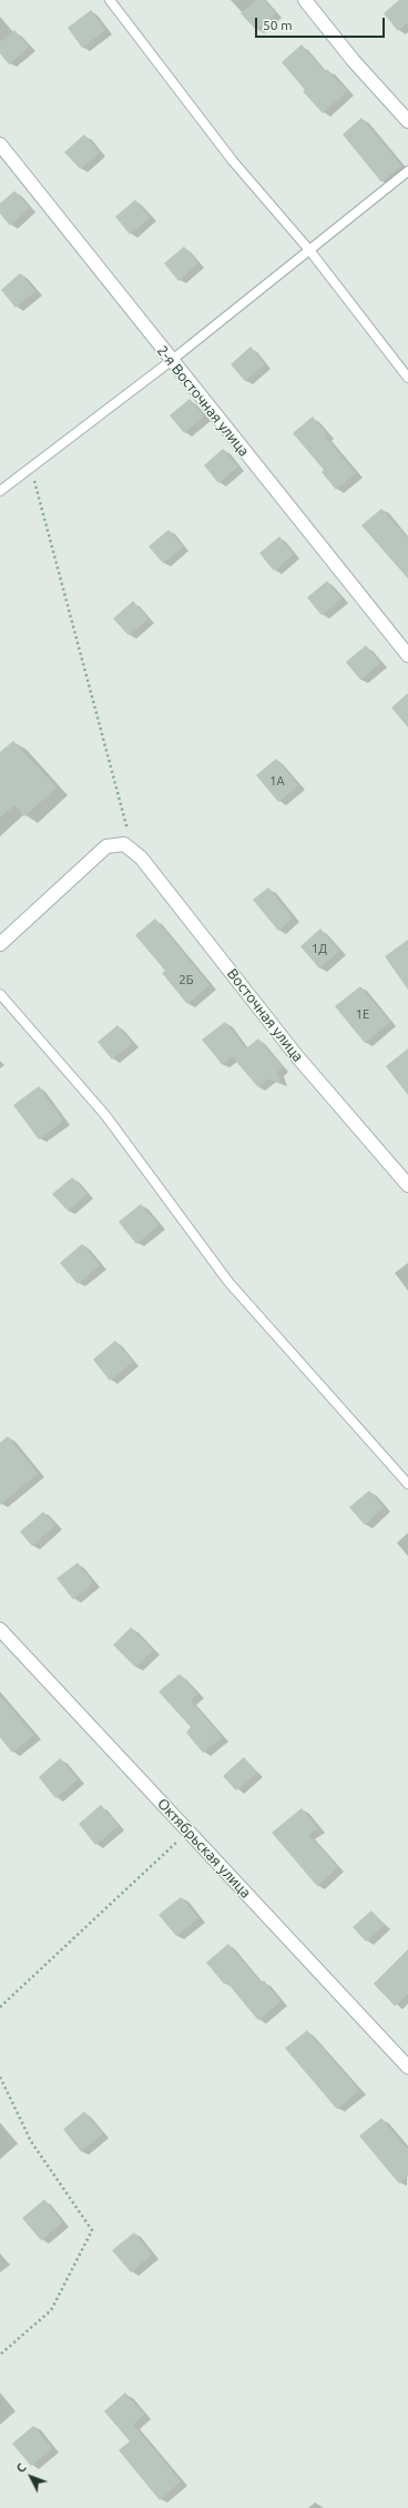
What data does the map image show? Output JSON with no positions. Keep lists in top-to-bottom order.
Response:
{
  "streets": {
    "street": ["2-я Восточная улица", "Восточная улица", "Октябрьская улица"]
  },
  "house_numbers": [
    "1А",
    "1Д",
    "2Б",
    "1Е"
  ],
  "scale_bar": "50 m",
  "north": "top left"
}
